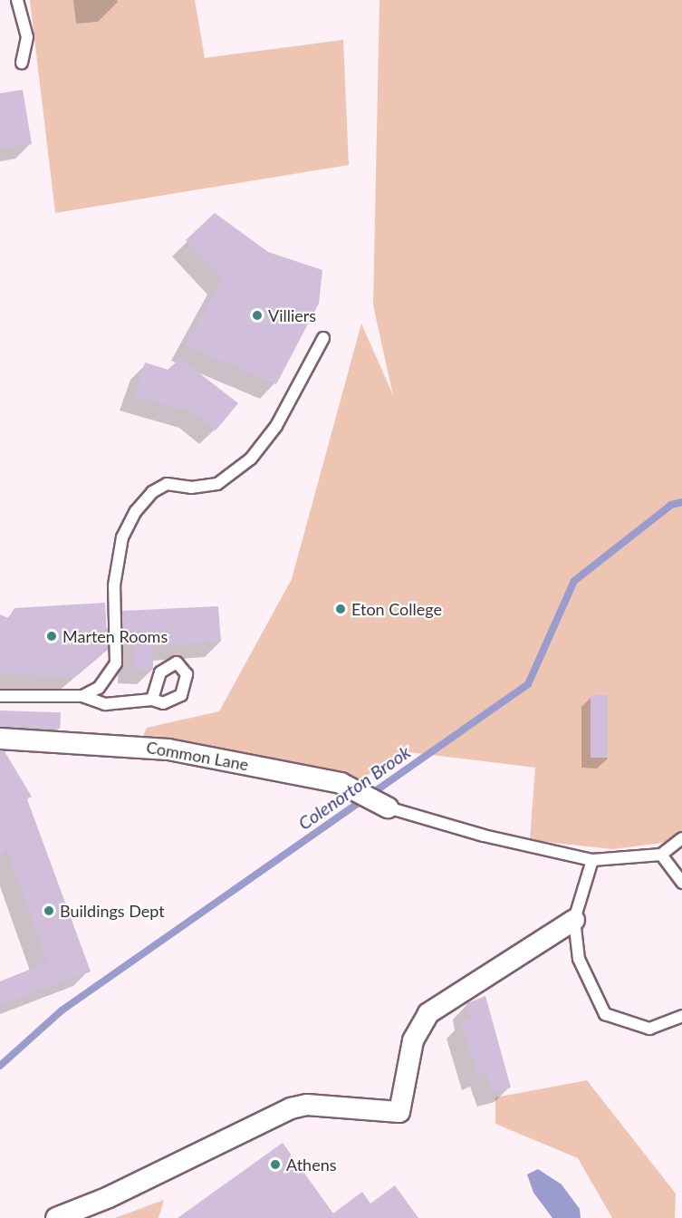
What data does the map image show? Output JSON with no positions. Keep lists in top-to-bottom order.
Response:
{
  "streets": {
    "street": ["Common Lane"]
  },
  "water": ["Colenorton Brook"],
  "places": [
    "Villiers",
    "Eton College",
    "Marten Rooms",
    "Buildings Dept",
    "Athens"
  ]
}
